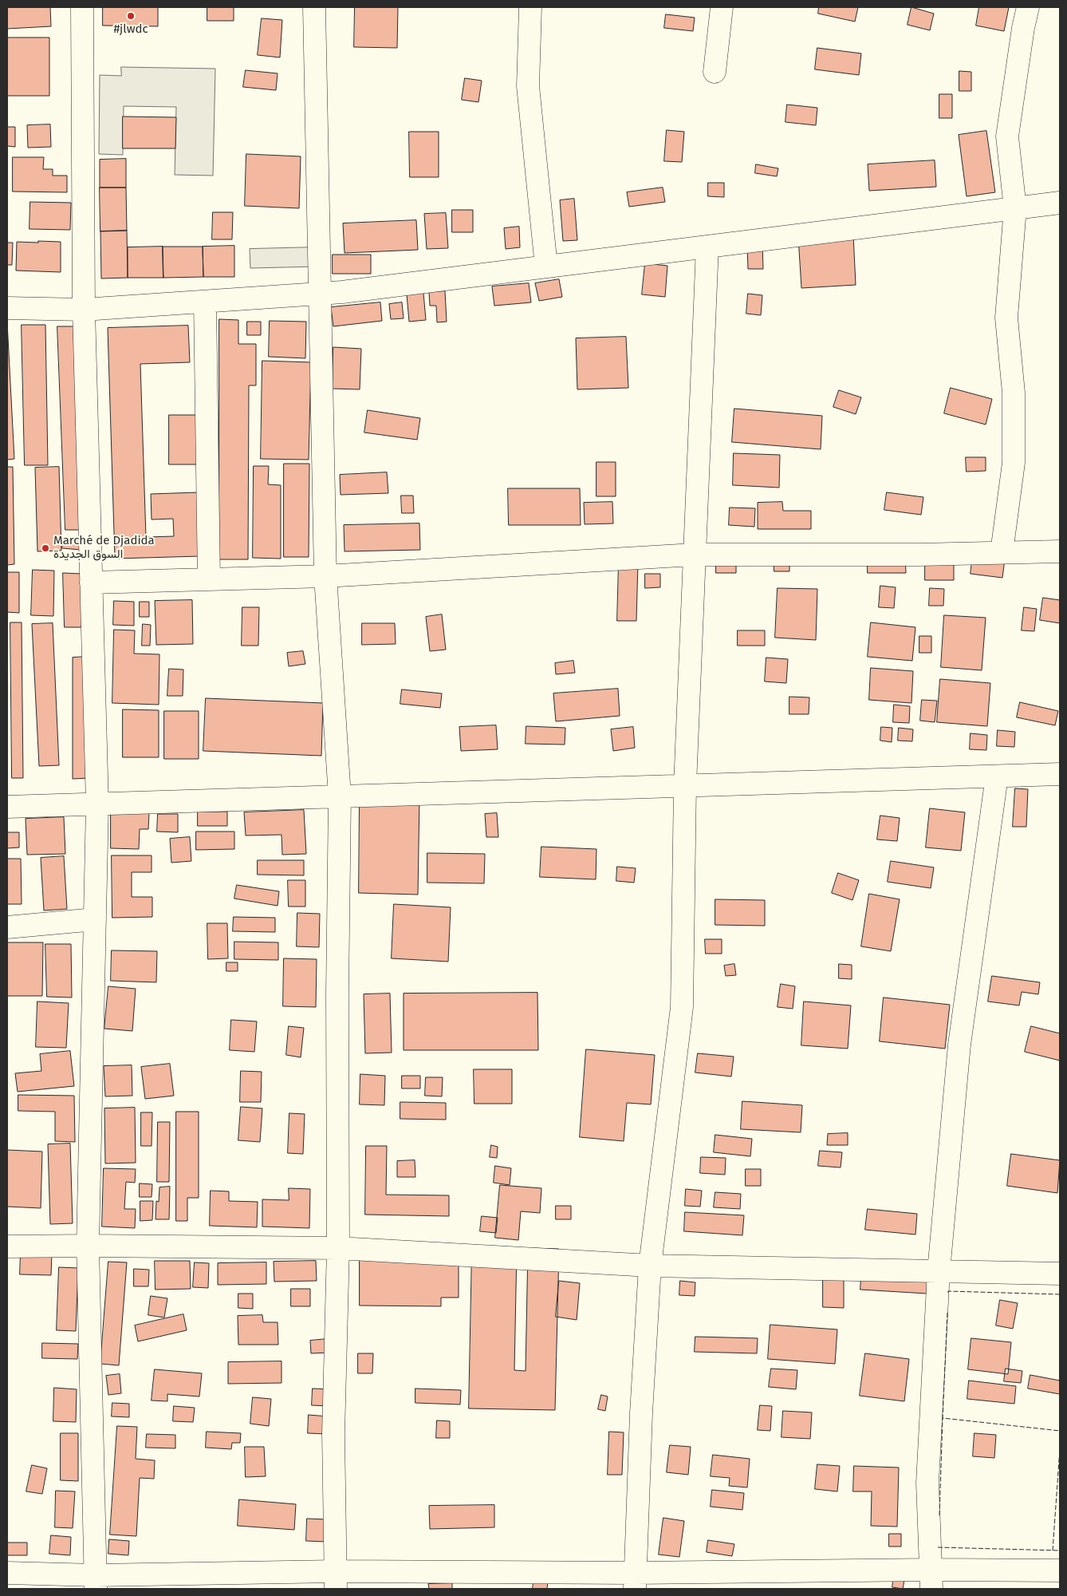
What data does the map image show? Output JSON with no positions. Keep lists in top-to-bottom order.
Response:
{
  "places": ["#jlwdc", "Marché de Djadida السوق الجديدة"]
}
